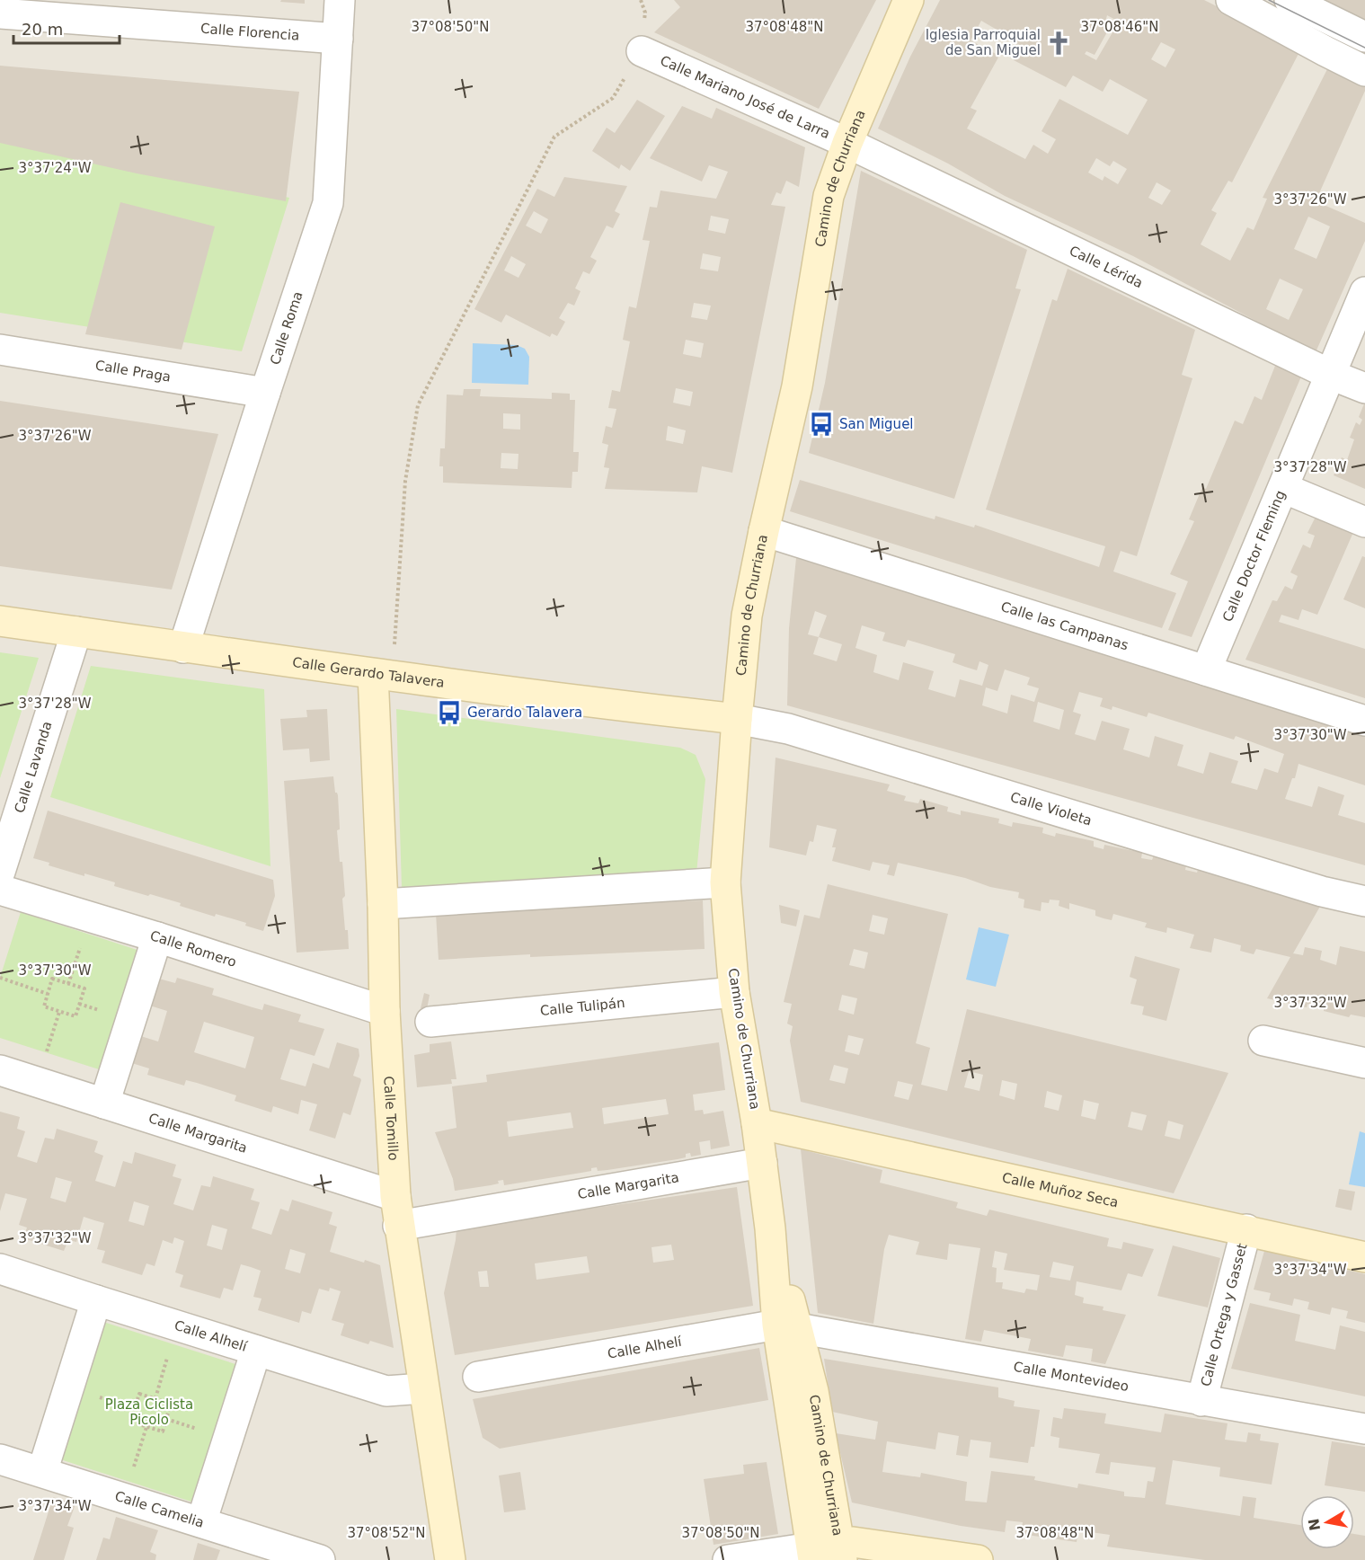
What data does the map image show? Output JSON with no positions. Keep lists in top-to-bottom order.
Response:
{
  "streets": {
    "main road": [
      "Camino de Churriana",
      "Calle Gerardo Talavera",
      "Calle Tomillo",
      "Calle Muñoz Seca"
    ],
    "street": [
      "Calle Florencia",
      "Calle Mariano José de Larra",
      "Calle Lérida",
      "Calle Roma",
      "Calle Praga",
      "Calle Doctor Fleming",
      "Calle las Campanas",
      "Calle Lavanda",
      "Calle Violeta",
      "Calle Romero",
      "Calle Tulipán",
      "Calle Margarita",
      "Calle Ortega y Gasset",
      "Calle Alhelí",
      "Calle Montevideo",
      "Calle Camelia"
    ]
  },
  "crossings": [
    ["Calle Florencia", "Calle Roma"],
    ["Calle Mariano José de Larra", "Camino de Churriana"],
    ["Calle Mariano José de Larra", "Calle Lérida"],
    ["Camino de Churriana", "Calle Lérida"],
    ["Camino de Churriana", "Calle las Campanas"],
    ["Camino de Churriana", "Calle Gerardo Talavera"],
    ["Camino de Churriana", "Calle Violeta"],
    ["Camino de Churriana", "Calle Tulipán"],
    ["Camino de Churriana", "Calle Margarita"],
    ["Camino de Churriana", "Calle Muñoz Seca"],
    ["Camino de Churriana", "Calle Alhelí"],
    ["Camino de Churriana", "Calle Montevideo"],
    ["Calle Lérida", "Calle Doctor Fleming"],
    ["Calle Roma", "Calle Praga"],
    ["Calle Roma", "Calle Gerardo Talavera"],
    ["Calle Doctor Fleming", "Calle las Campanas"],
    ["Calle Gerardo Talavera", "Calle Lavanda"],
    ["Calle Gerardo Talavera", "Calle Violeta"],
    ["Calle Gerardo Talavera", "Calle Tomillo"],
    ["Calle Romero", "Calle Tomillo"],
    ["Calle Tomillo", "Calle Margarita"],
    ["Calle Tomillo", "Calle Alhelí"],
    ["Calle Muñoz Seca", "Calle Ortega y Gasset"],
    ["Calle Ortega y Gasset", "Calle Montevideo"],
    ["Calle Alhelí", "Calle Montevideo"]
  ],
  "parks": ["Plaza Ciclista Picolo"],
  "places": {
    "church": ["Iglesia Parroquial de San Miguel"],
    "bus stop": ["San Miguel", "Gerardo Talavera"]
  },
  "scale_bar": "20 m",
  "north": "left",
  "coordinates": [
    "37°08'50\"N",
    "37°08'48\"N",
    "37°08'46\"N",
    "3°37'24\"W",
    "3°37'26\"W",
    "3°37'28\"W",
    "3°37'30\"W",
    "3°37'32\"W",
    "3°37'34\"W",
    "37°08'52\"N"
  ]
}
